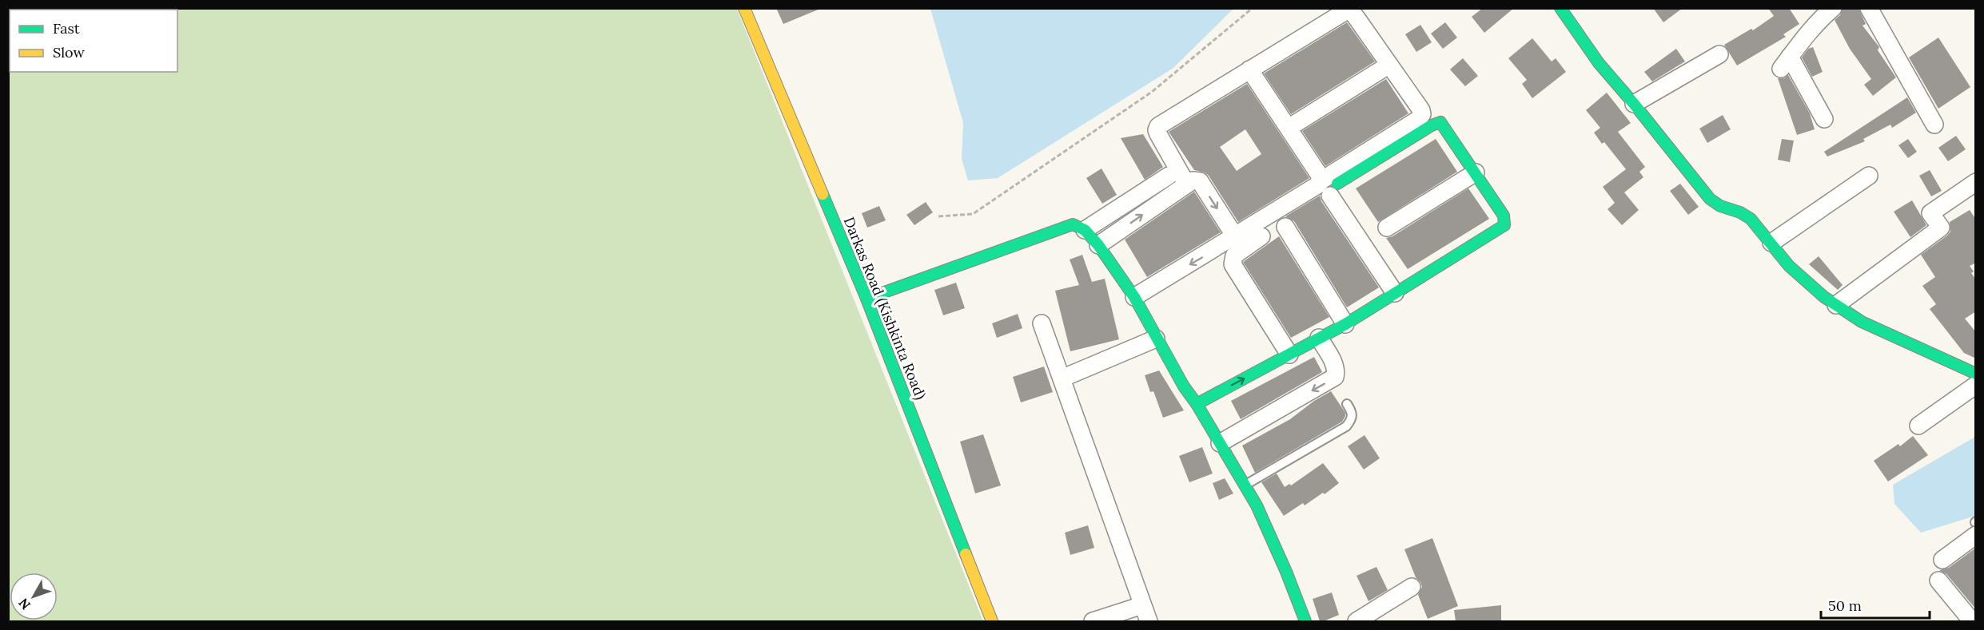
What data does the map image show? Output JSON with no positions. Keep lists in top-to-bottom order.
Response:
{
  "streets": {
    "street": ["Darkas Road (Kishkinta Road)"]
  },
  "legend": ["Fast", "Slow"],
  "scale_bar": "50 m",
  "north": "bottom left"
}
